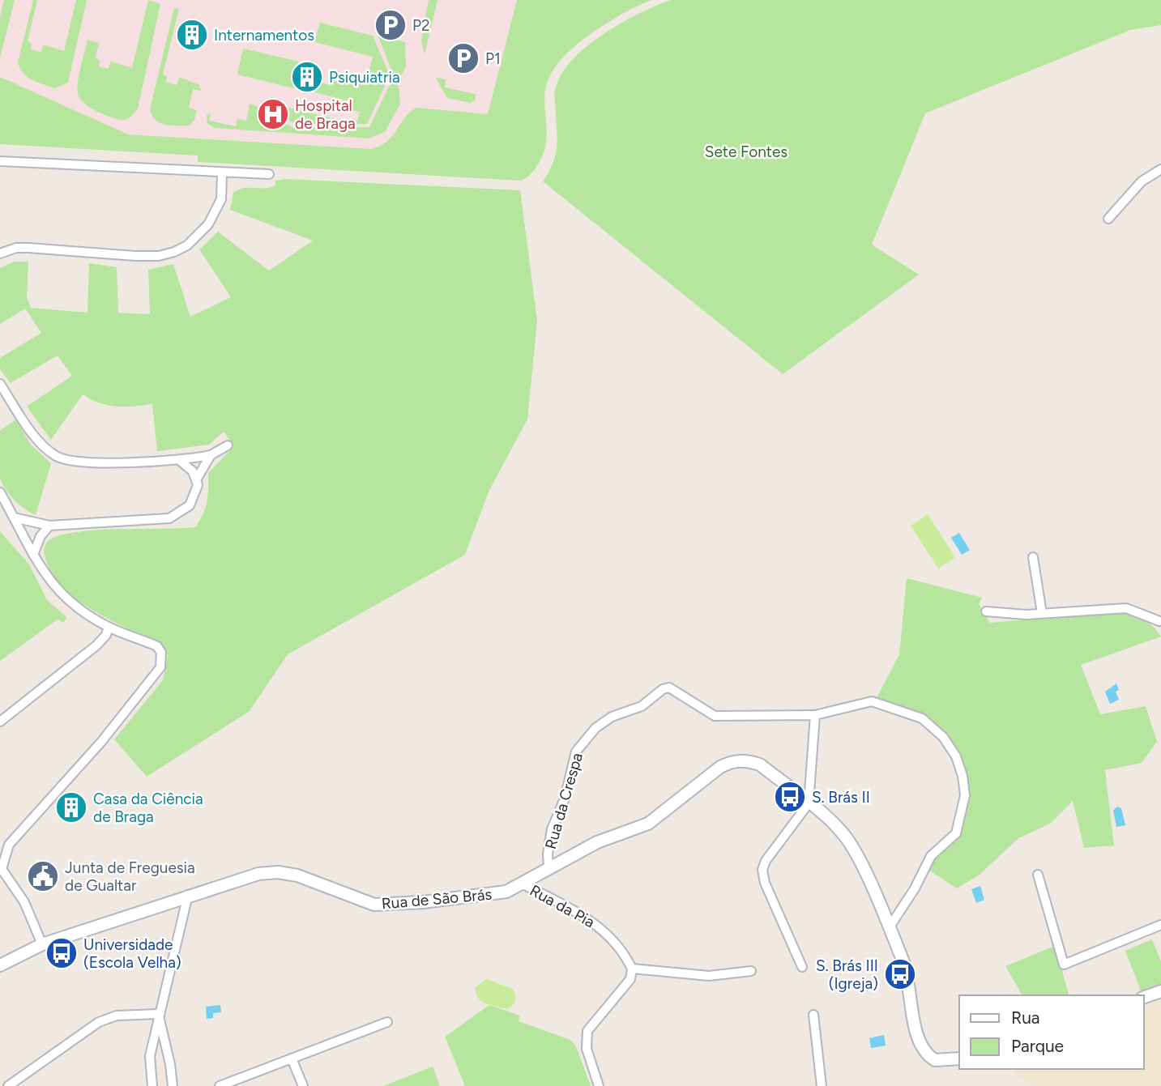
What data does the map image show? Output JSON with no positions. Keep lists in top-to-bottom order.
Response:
{
  "streets": {
    "street": ["Rua da Crespa", "Rua de São Brás", "Rua da Pia"]
  },
  "crossings": [
    ["Rua da Crespa", "Rua de São Brás"],
    ["Rua de São Brás", "Rua da Pia"]
  ],
  "parks": ["Sete Fontes"],
  "places": {
    "parking": ["P2", "P1"],
    "building": ["Internamentos", "Psiquiatria", "Casa da Ciência de Braga"],
    "hospital": ["Hospital de Braga"],
    "bus stop": ["S. Brás II", "Universidade (Escola Velha)", "S. Brás III (Igreja)"],
    "public building": ["Junta de Freguesia de Gualtar"]
  },
  "legend": ["Rua", "Parque"]
}
